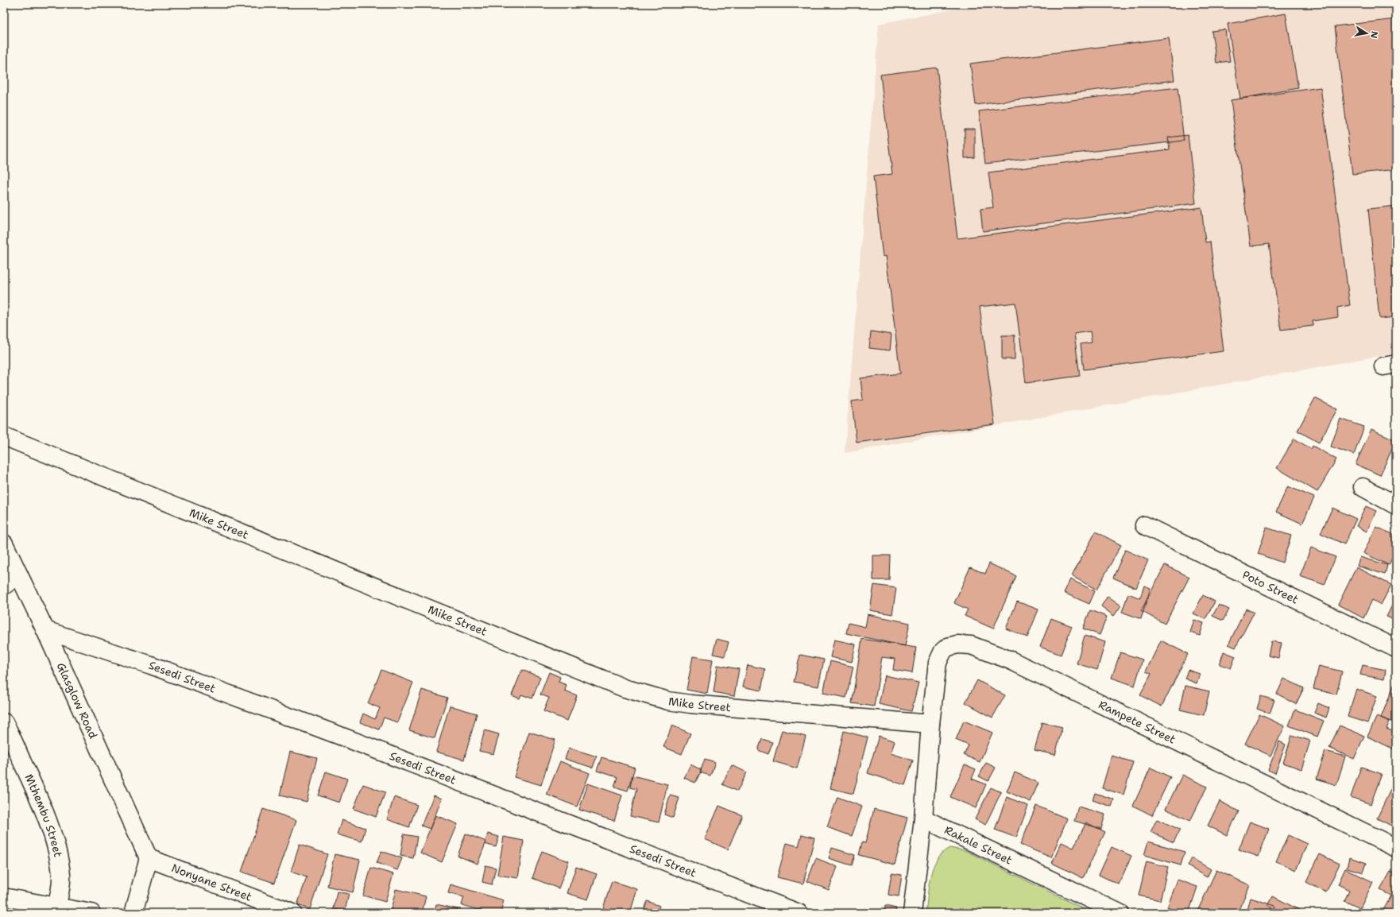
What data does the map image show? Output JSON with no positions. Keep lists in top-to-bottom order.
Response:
{
  "streets": {
    "street": [
      "Mike Street",
      "Poto Street",
      "Sesedi Street",
      "Glasglow Road",
      "Rampete Street",
      "Mthembu Street",
      "Rakale Street",
      "Nonyane Street"
    ]
  },
  "crossings": [
    ["Mike Street", "Rampete Street"],
    ["Sesedi Street", "Glasglow Road"],
    ["Glasglow Road", "Nonyane Street"]
  ],
  "north": "right"
}
